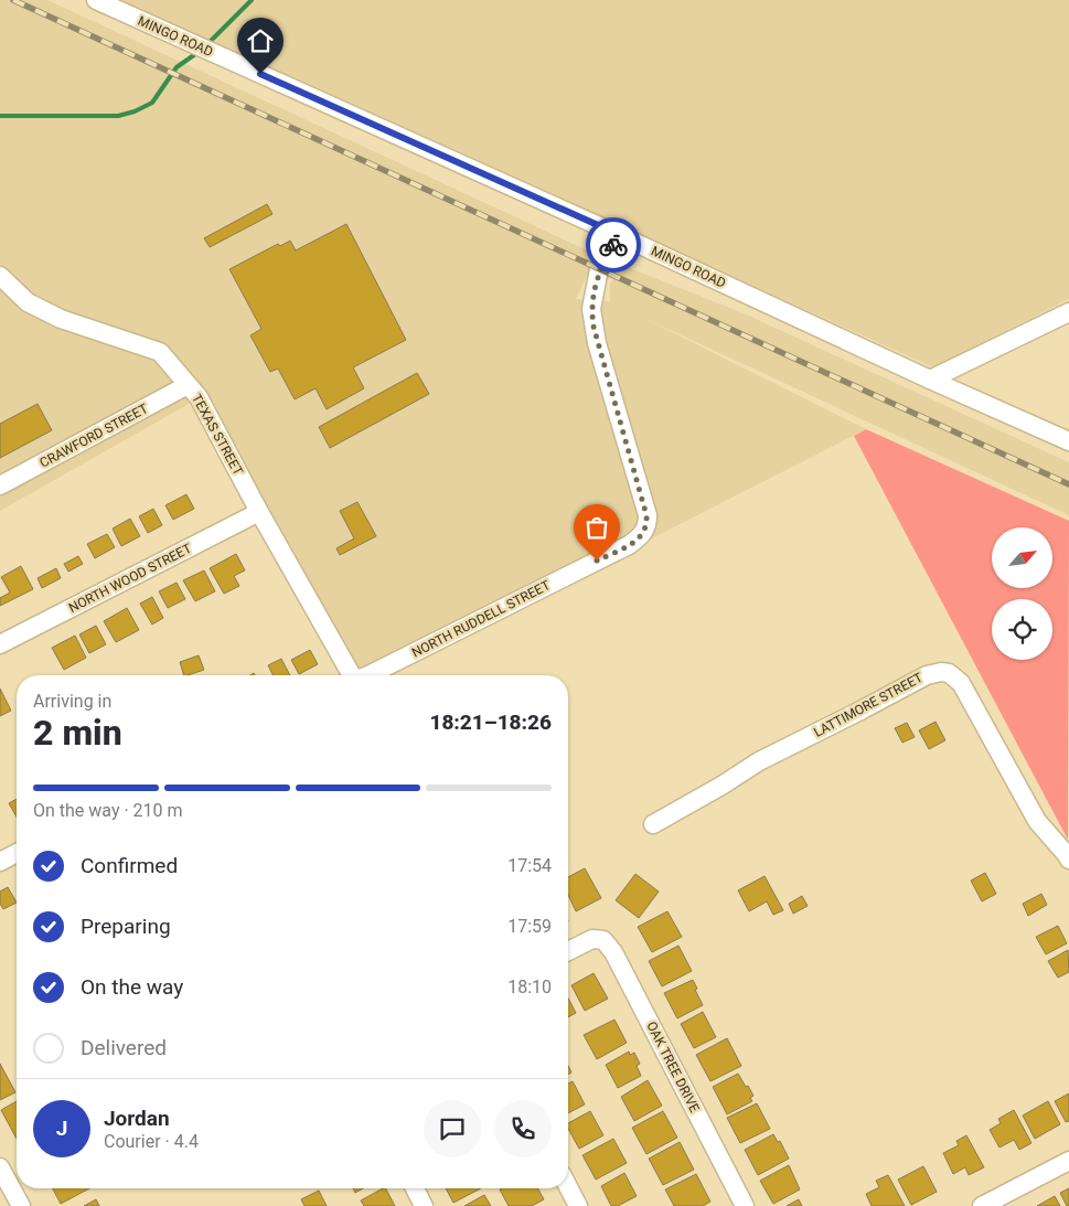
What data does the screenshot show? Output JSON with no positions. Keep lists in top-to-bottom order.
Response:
{
  "streets": {
    "street": [
      "MINGO ROAD",
      "TEXAS STREET",
      "CRAWFORD STREET",
      "NORTH WOOD STREET",
      "NORTH RUDDELL STREET",
      "LATTIMORE STREET",
      "OAK TREE DRIVE"
    ]
  },
  "crossings": [
    ["MINGO ROAD", "NORTH RUDDELL STREET"],
    ["TEXAS STREET", "CRAWFORD STREET"],
    ["TEXAS STREET", "NORTH WOOD STREET"]
  ],
  "north": "top right",
  "page": {
    "heading": ["2 min", "Arriving in", "18:21–18:26"],
    "panel": ["Jordan", "Courier · 4.4"],
    "bar": "On the way · 210 m",
    "list": [
      ["Confirmed", "17:54"],
      ["Preparing", "17:59"],
      ["On the way", "18:10"],
      "Delivered"
    ],
    "round": "J"
  }
}
